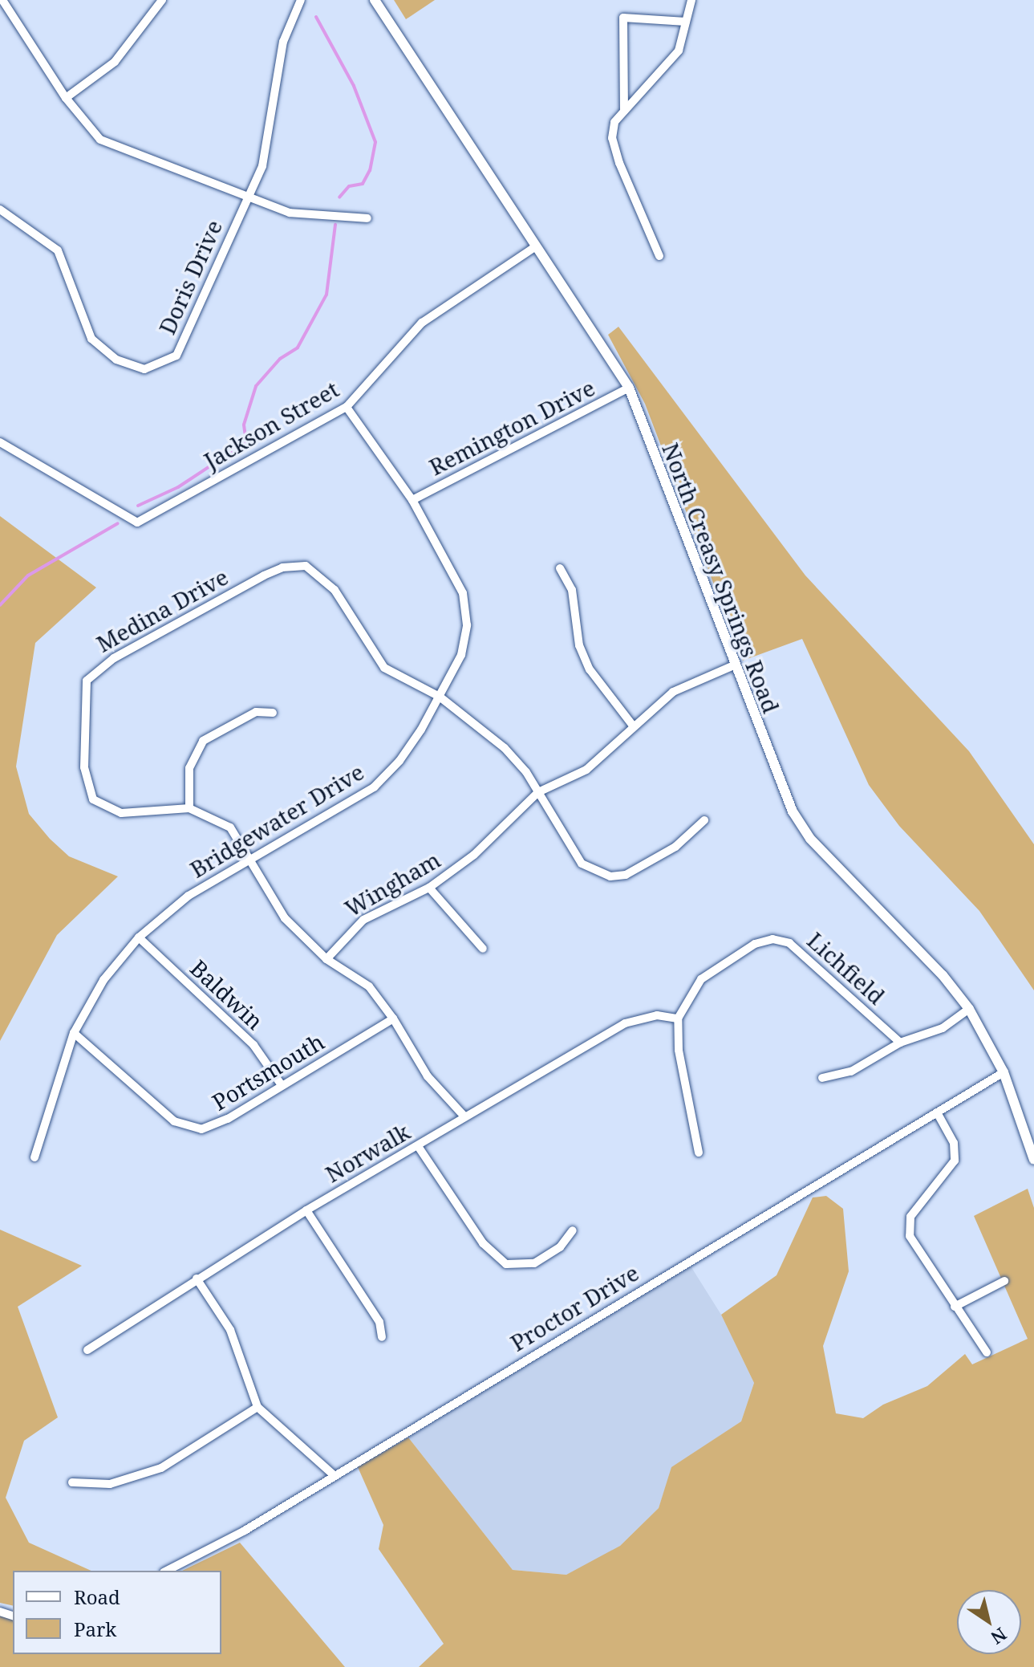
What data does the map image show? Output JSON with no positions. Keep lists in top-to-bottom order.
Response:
{
  "streets": {
    "street": [
      "Doris Drive",
      "Jackson Street",
      "Remington Drive",
      "North Creasy Springs Road",
      "Medina Drive",
      "Bridgewater Drive",
      "Wingham",
      "Lichfield",
      "Baldwin",
      "Portsmouth",
      "Norwalk",
      "Proctor Drive"
    ]
  },
  "crossings": [
    ["Jackson Street", "North Creasy Springs Road"],
    ["Jackson Street", "Bridgewater Drive"],
    ["Remington Drive", "North Creasy Springs Road"],
    ["Remington Drive", "Bridgewater Drive"],
    ["North Creasy Springs Road", "Wingham"],
    ["North Creasy Springs Road", "Proctor Drive"],
    ["Medina Drive", "Bridgewater Drive"],
    ["Medina Drive", "Wingham"],
    ["Bridgewater Drive", "Baldwin"],
    ["Bridgewater Drive", "Portsmouth"],
    ["Lichfield", "Norwalk"],
    ["Baldwin", "Portsmouth"]
  ],
  "legend": ["Road", "Park"],
  "north": "bottom right"
}
